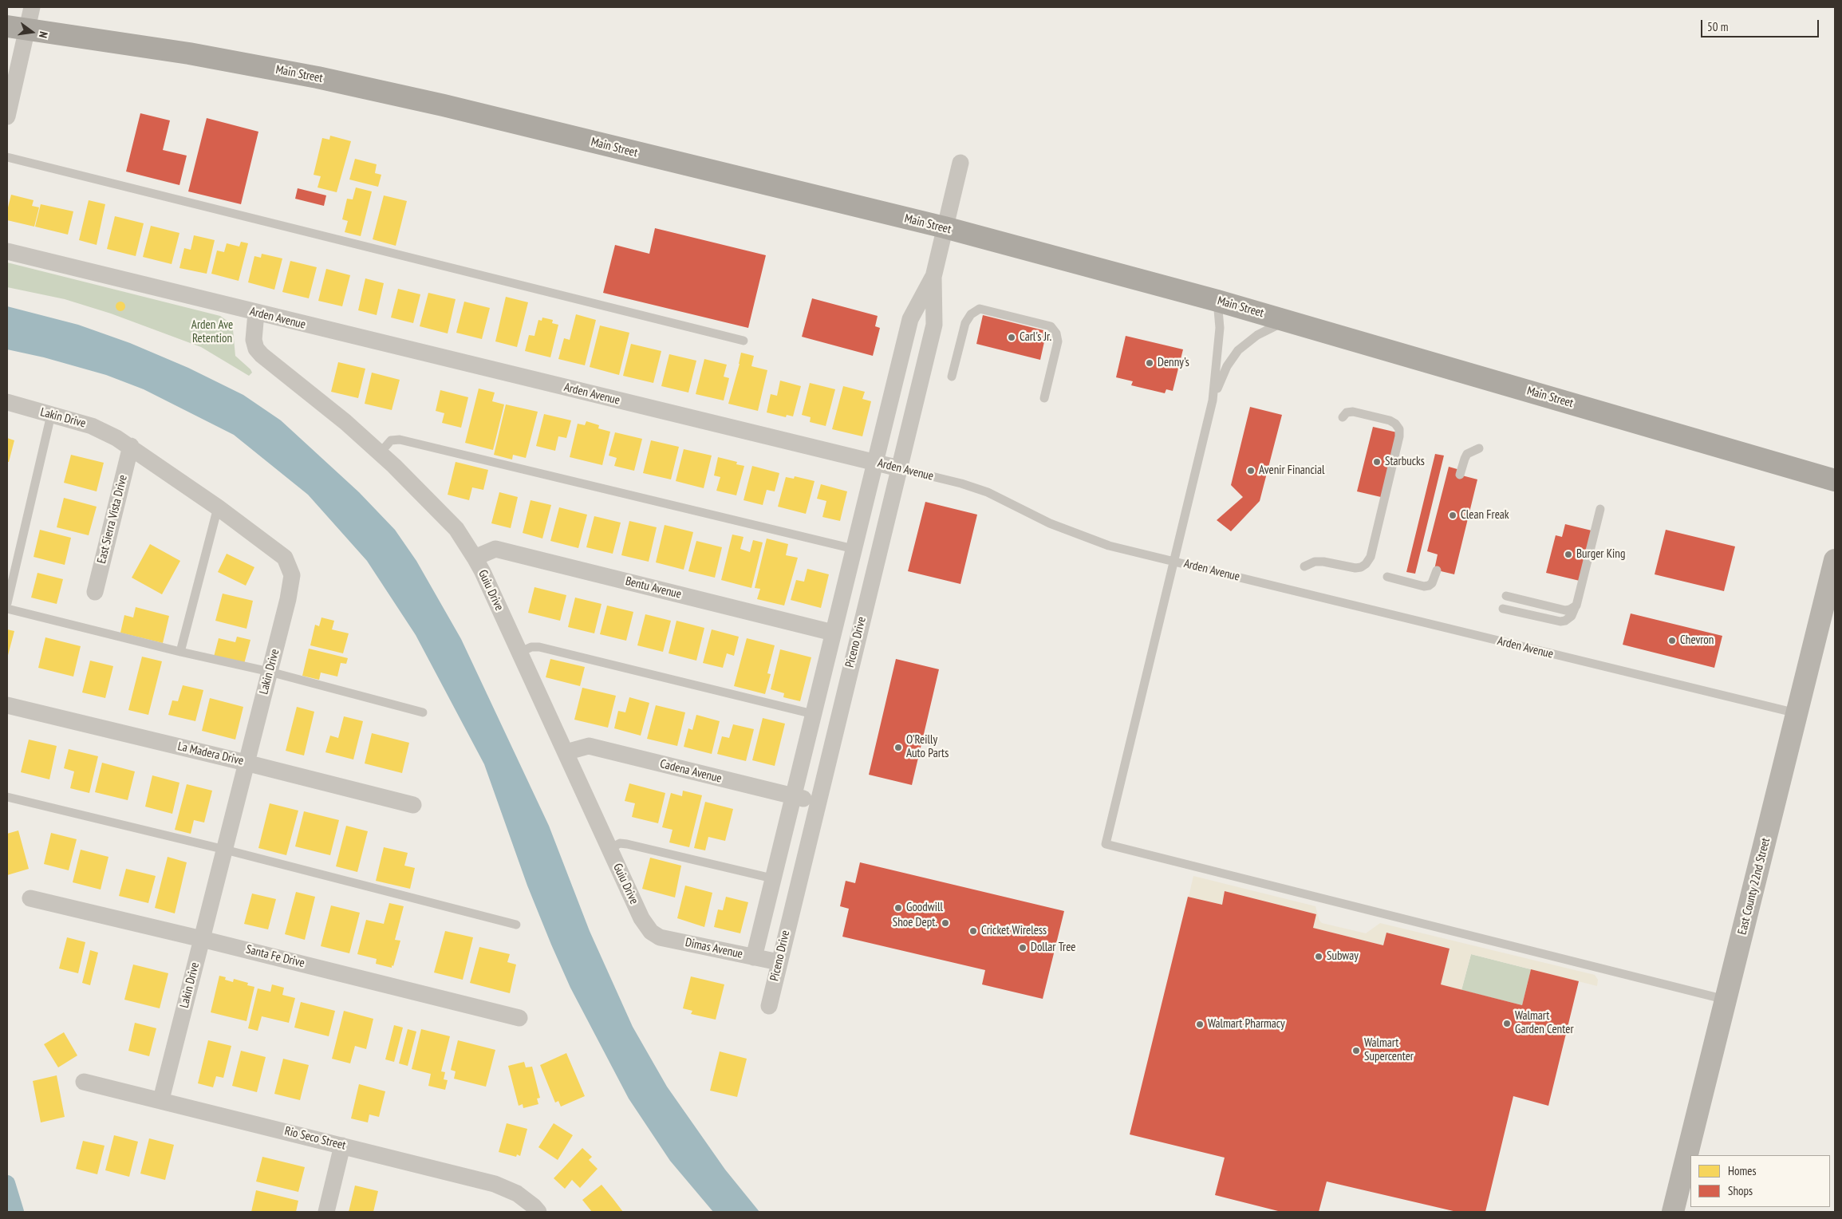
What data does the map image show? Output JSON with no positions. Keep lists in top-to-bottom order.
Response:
{
  "streets": {
    "highway": ["Main Street"],
    "main road": ["East County 22nd Street"],
    "street": [
      "Arden Avenue",
      "Lakin Drive",
      "East Sierra Vista Drive",
      "Bentu Avenue",
      "Guiu Drive",
      "Piceno Drive",
      "La Madera Drive",
      "Cadena Avenue",
      "Dimas Avenue",
      "Santa Fe Drive",
      "Rio Seco Street"
    ]
  },
  "crossings": [
    ["Main Street", "Piceno Drive"],
    ["Arden Avenue", "Guiu Drive"],
    ["Arden Avenue", "Piceno Drive"],
    ["Arden Avenue", "East County 22nd Street"],
    ["Lakin Drive", "East Sierra Vista Drive"],
    ["Lakin Drive", "La Madera Drive"],
    ["Lakin Drive", "Santa Fe Drive"],
    ["Lakin Drive", "Rio Seco Street"],
    ["Bentu Avenue", "Guiu Drive"],
    ["Bentu Avenue", "Piceno Drive"],
    ["Guiu Drive", "Cadena Avenue"],
    ["Guiu Drive", "Dimas Avenue"],
    ["Piceno Drive", "Cadena Avenue"],
    ["Piceno Drive", "Dimas Avenue"]
  ],
  "parks": ["Arden Ave Retention"],
  "places": [
    "Carl's Jr.",
    "Denny's",
    "Starbucks",
    "Avenir Financial",
    "Clean Freak",
    "Burger King",
    "Chevron",
    "O'Reilly Auto Parts",
    "Goodwill",
    "Shoe Dept.",
    "Cricket Wireless",
    "Dollar Tree",
    "Subway",
    "Walmart Garden Center",
    "Walmart Pharmacy",
    "Walmart Supercenter"
  ],
  "legend": ["Homes", "Shops"],
  "scale_bar": "50 m",
  "north": "right"
}
